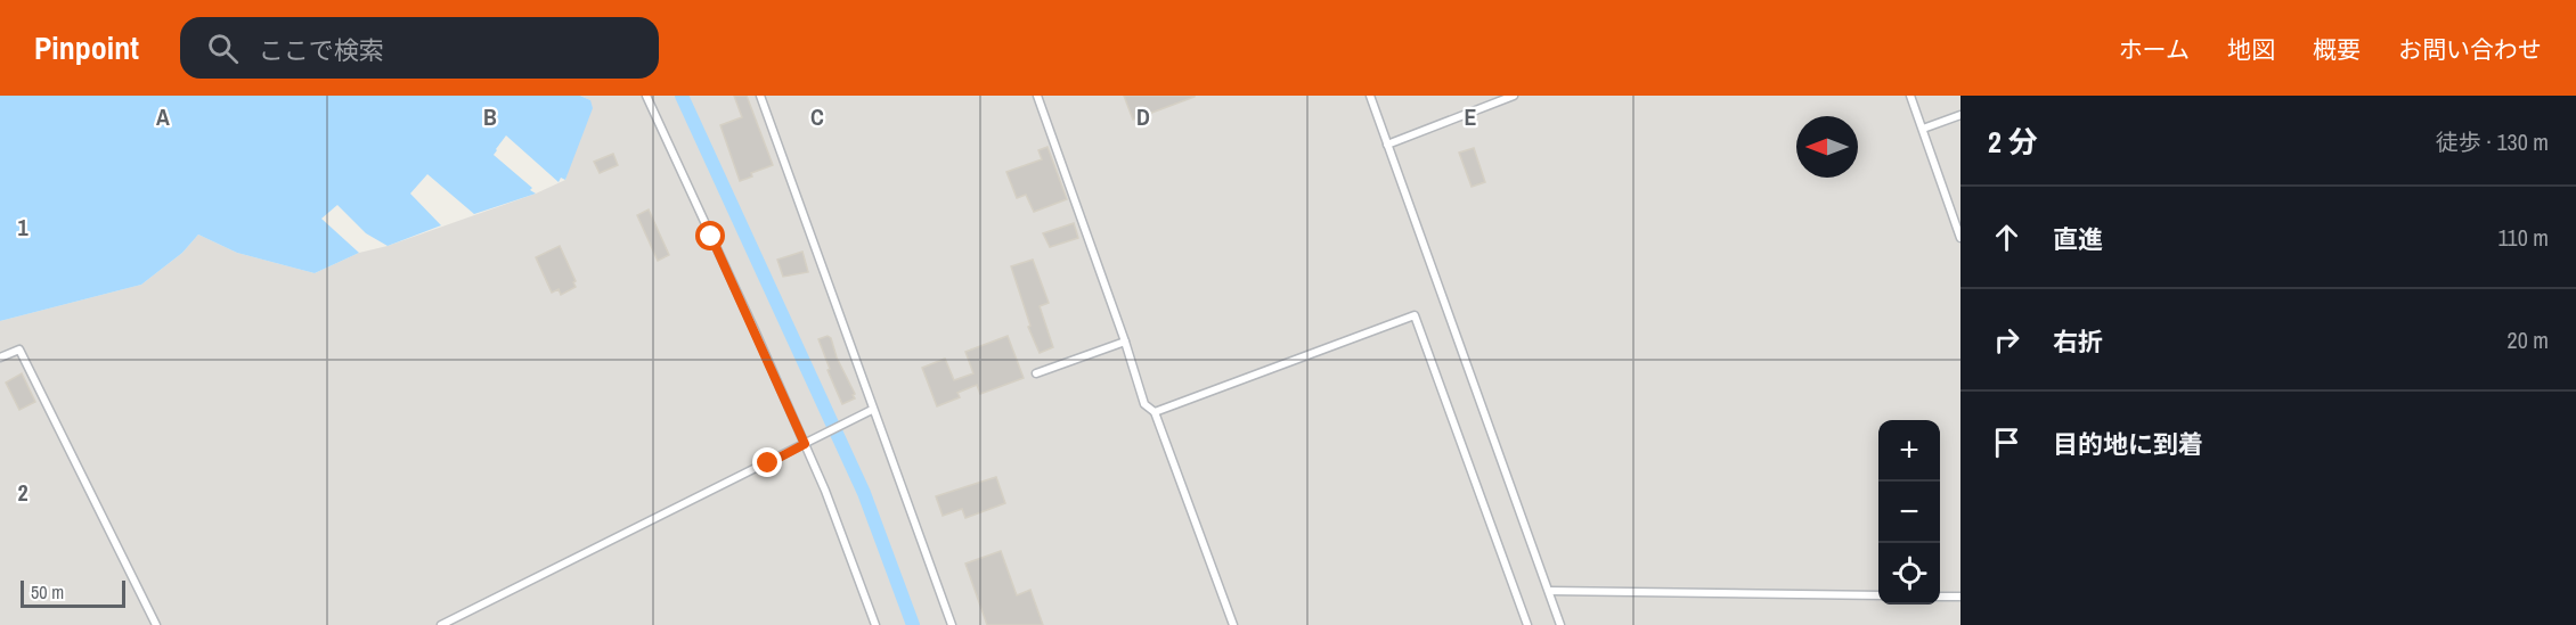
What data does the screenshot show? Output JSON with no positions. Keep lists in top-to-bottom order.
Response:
{
  "scale_bar": "50 m",
  "north": "left",
  "page": {
    "header": "Pinpoint",
    "search": "ここで検索",
    "nav": [
      "ホーム",
      "地図",
      "概要",
      "お問い合わせ"
    ],
    "heading": ["2 分", "徒歩 · 130 m"],
    "list": [
      ["直進", "110 m"],
      ["右折", "20 m"],
      "目的地に到着"
    ],
    "map_buttons": ["+", "−"],
    "scale": "50 m"
  },
  "grid": {
    "columns": [
      "A",
      "B",
      "C",
      "D",
      "E"
    ],
    "rows": ["1", "2"]
  }
}
